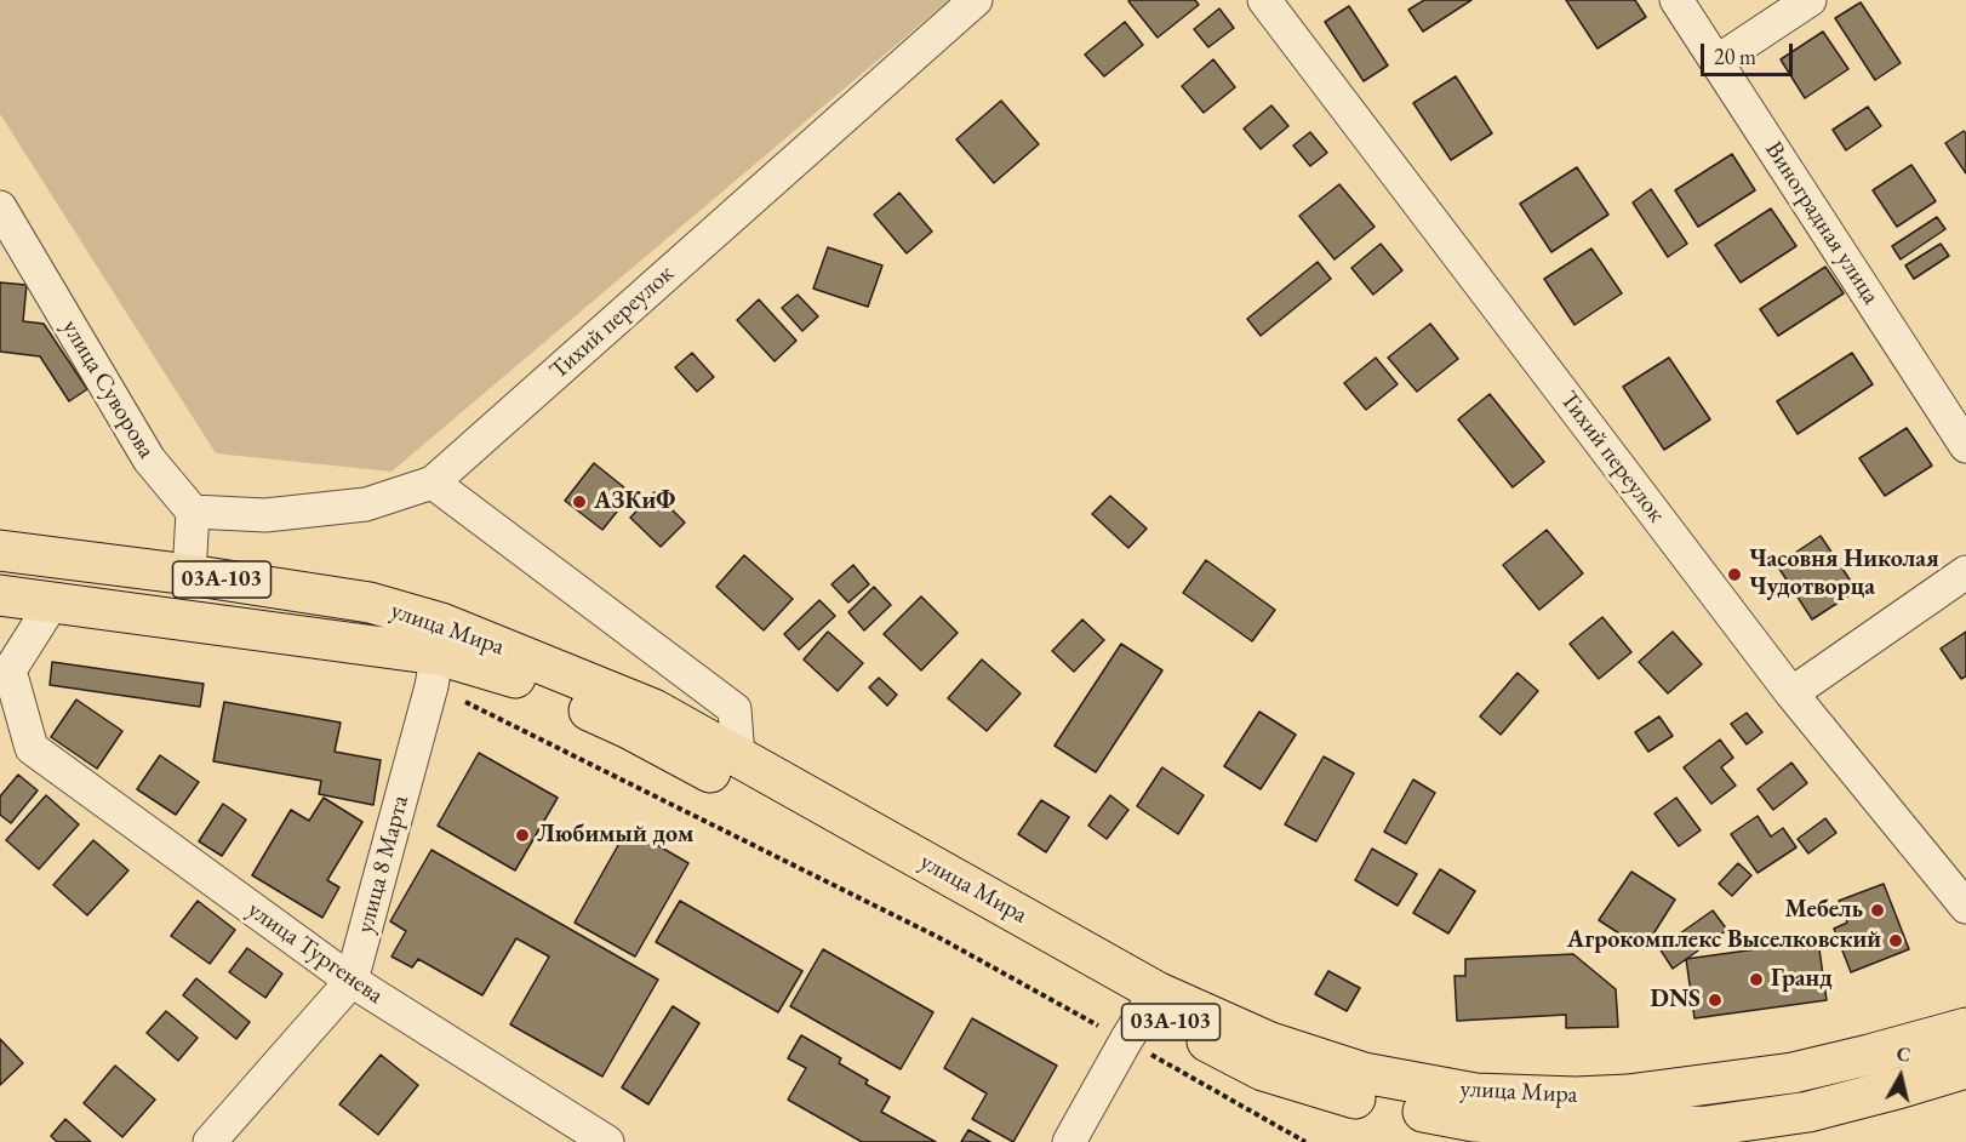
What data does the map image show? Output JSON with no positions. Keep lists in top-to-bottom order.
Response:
{
  "streets": {
    "main road": ["03А-103", "улица Мира"],
    "street": [
      "Виноградная улица",
      "Тихий переулок",
      "улица Суворова",
      "улица 8 Марта",
      "улица Тургенева"
    ]
  },
  "crossings": [
    ["Тихий переулок", "улица Суворова"],
    ["улица Мира", "улица 8 Марта"],
    ["улица Мира", "улица Тургенева"],
    ["улица 8 Марта", "улица Тургенева"]
  ],
  "places": [
    "АЗКиФ",
    "Часовня Николая Чудотворца",
    "Любимый дом",
    "Мебель",
    "Агрокомплекс Выселковский",
    "Гранд",
    "DNS"
  ],
  "scale_bar": "20 m",
  "north": "top"
}
